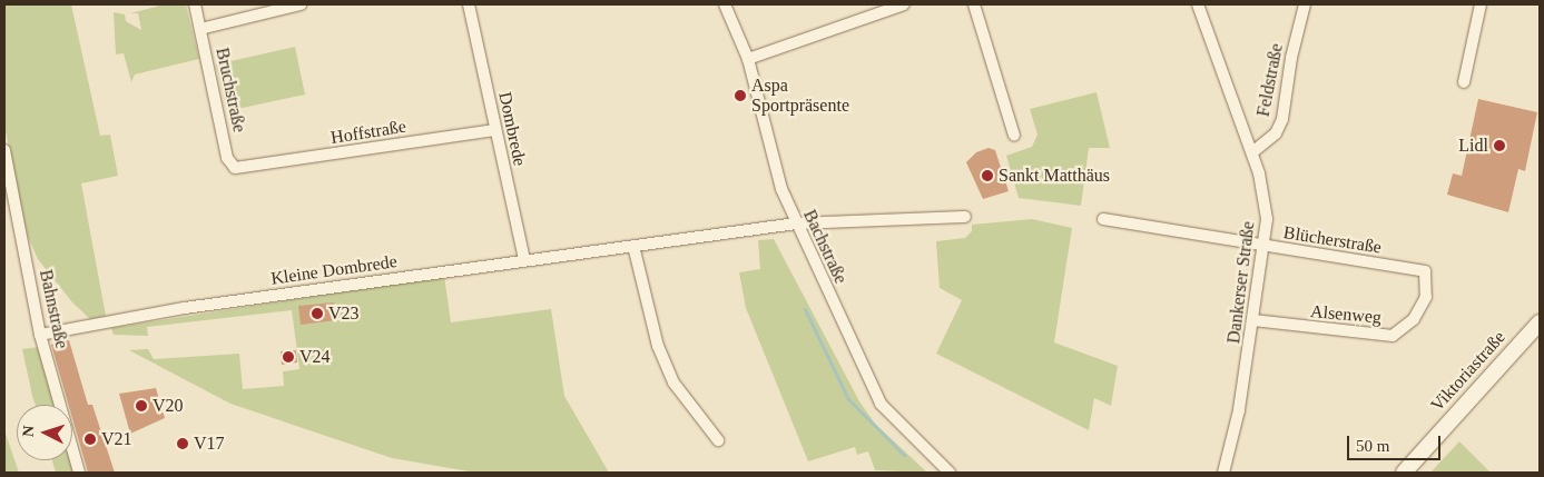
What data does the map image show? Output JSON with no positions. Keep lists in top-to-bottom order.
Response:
{
  "streets": {
    "main road": ["Viktoriastraße"],
    "street": [
      "Feldstraße",
      "Bruchstraße",
      "Dombrede",
      "Hoffstraße",
      "Blücherstraße",
      "Bachstraße",
      "Kleine Dombrede",
      "Dankerser Straße",
      "Bahnstraße",
      "Alsenweg"
    ]
  },
  "crossings": [
    ["Feldstraße", "Dankerser Straße"],
    ["Bruchstraße", "Hoffstraße"],
    ["Dombrede", "Hoffstraße"],
    ["Dombrede", "Kleine Dombrede"],
    ["Blücherstraße", "Dankerser Straße"],
    ["Blücherstraße", "Alsenweg"],
    ["Bachstraße", "Kleine Dombrede"],
    ["Kleine Dombrede", "Bahnstraße"],
    ["Dankerser Straße", "Alsenweg"]
  ],
  "places": [
    "Aspa Sportpräsente",
    "Lidl",
    "Sankt Matthäus",
    "V23",
    "V24",
    "V20",
    "V21",
    "V17"
  ],
  "scale_bar": "50 m",
  "north": "left"
}
